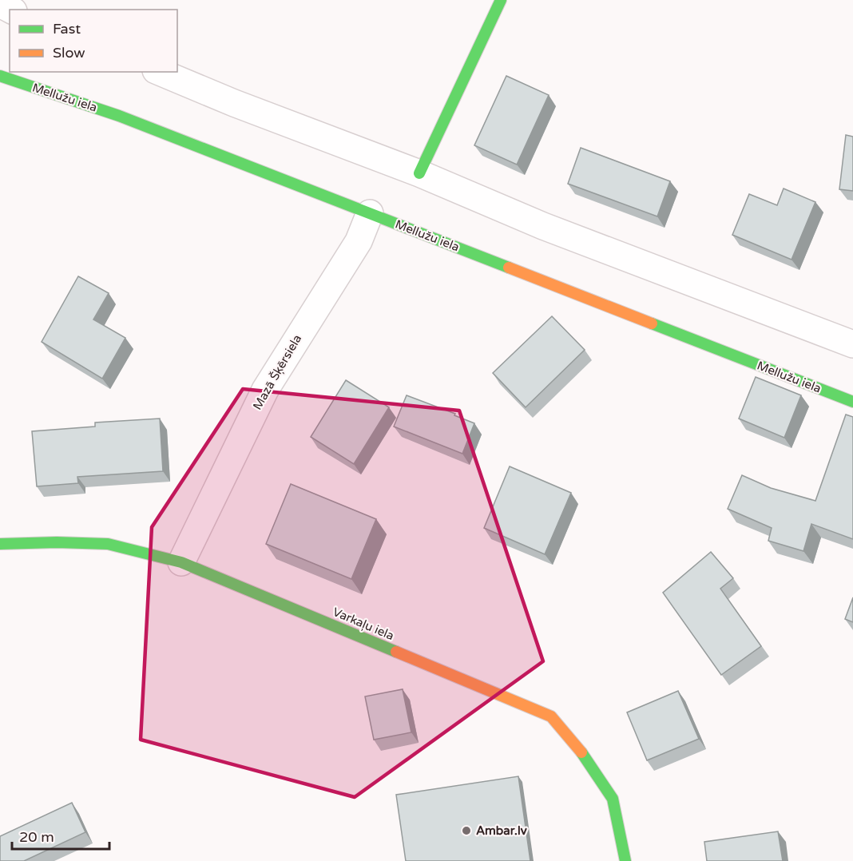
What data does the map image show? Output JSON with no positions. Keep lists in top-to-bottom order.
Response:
{
  "streets": {
    "street": ["Mellužu iela", "Mazā Šķērsiela", "Varkaļu iela"]
  },
  "crossings": [
    ["Mellužu iela", "Mazā Šķērsiela"],
    ["Mazā Šķērsiela", "Varkaļu iela"]
  ],
  "places": ["Ambar.lv"],
  "legend": ["Fast", "Slow"],
  "scale_bar": "20 m"
}
